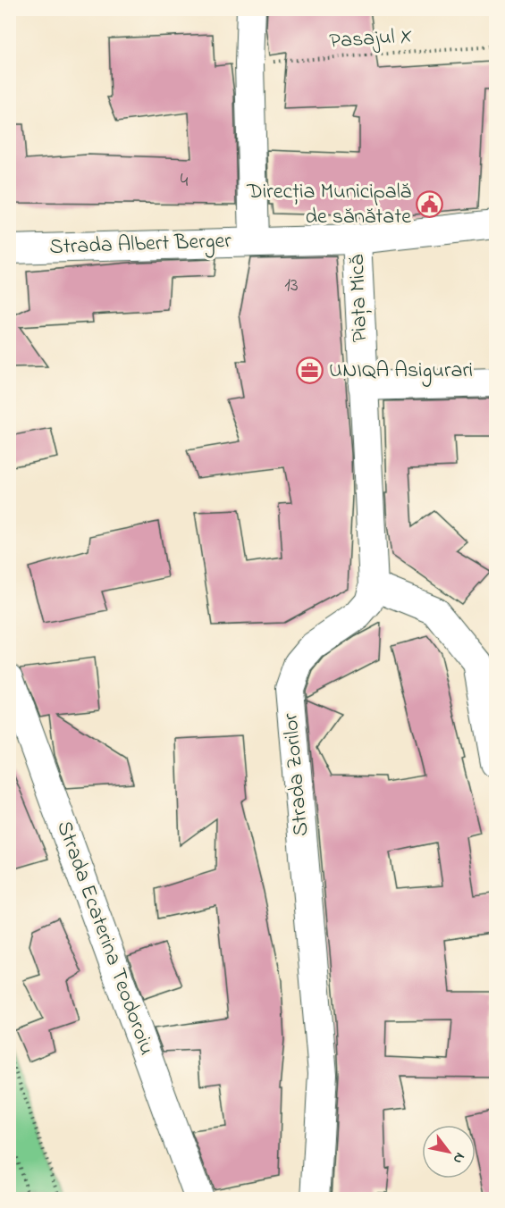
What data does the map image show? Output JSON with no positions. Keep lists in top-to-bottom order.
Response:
{
  "streets": {
    "street": [
      "Strada Albert Berger",
      "Piața Mică",
      "Strada Zorilor",
      "Strada Ecaterina Teodoroiu"
    ],
    "path": ["Pasajul X"]
  },
  "crossings": [
    ["Strada Albert Berger", "Piața Mică"],
    ["Piața Mică", "Strada Zorilor"]
  ],
  "places": {
    "public building": ["Direcția Municipală de sănătate"],
    "office": ["UNIQA Asigurari"]
  },
  "house_numbers": ["4", "13"],
  "north": "bottom right"
}
